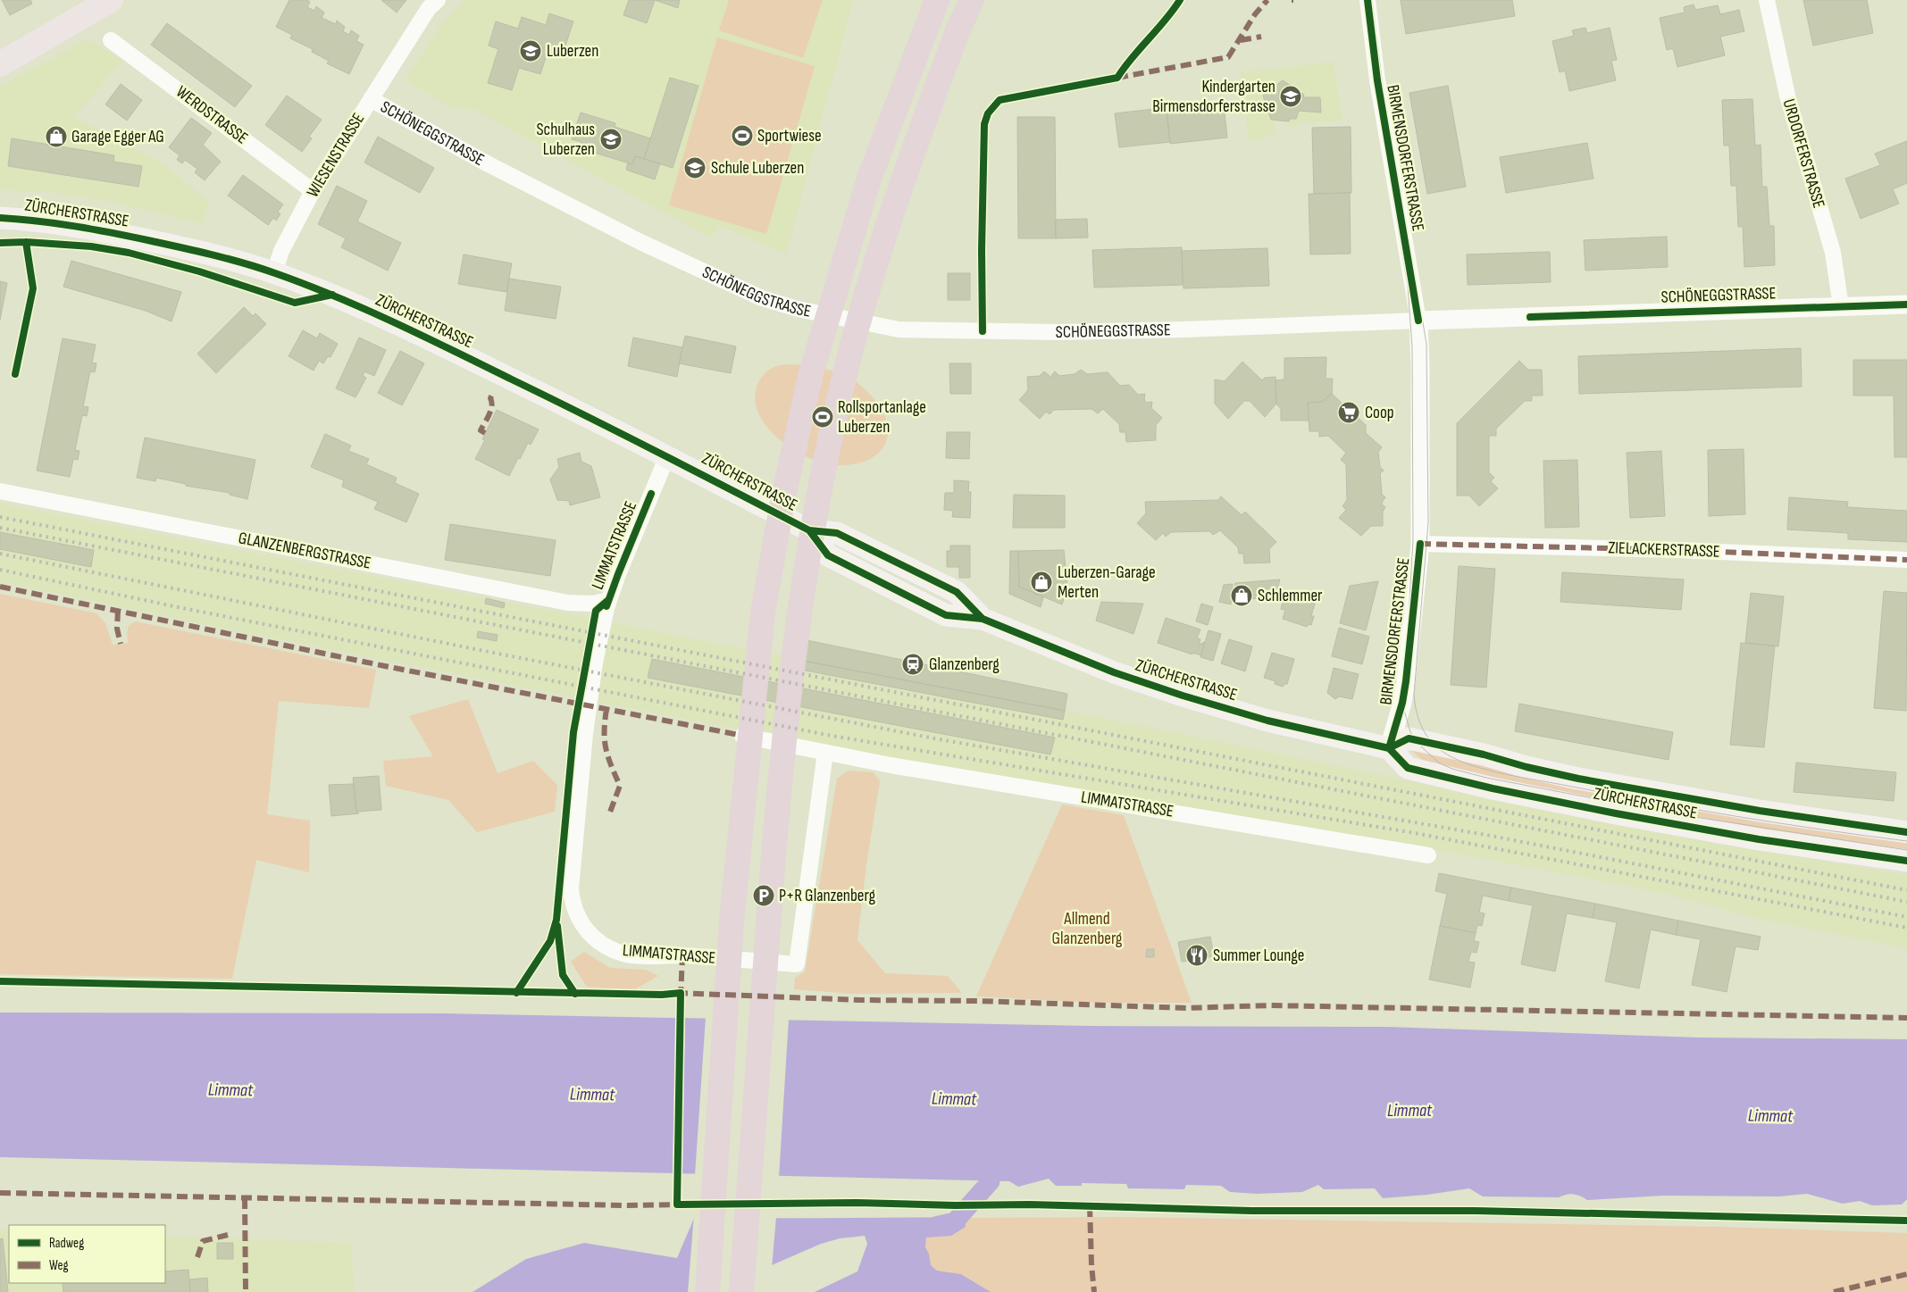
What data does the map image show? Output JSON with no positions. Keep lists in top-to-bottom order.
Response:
{
  "streets": {
    "main road": ["ZÜRCHERSTRASSE"],
    "street": [
      "WERDSTRASSE",
      "SCHÖNEGGSTRASSE",
      "URDORFERSTRASSE",
      "WIESENSTRASSE",
      "BIRMENSDORFERSTRASSE",
      "LIMMATSTRASSE",
      "ZIELACKERSTRASSE",
      "GLANZENBERGSTRASSE"
    ]
  },
  "crossings": [
    ["WERDSTRASSE", "WIESENSTRASSE"],
    ["SCHÖNEGGSTRASSE", "URDORFERSTRASSE"],
    ["SCHÖNEGGSTRASSE", "WIESENSTRASSE"],
    ["SCHÖNEGGSTRASSE", "BIRMENSDORFERSTRASSE"],
    ["WIESENSTRASSE", "ZÜRCHERSTRASSE"],
    ["BIRMENSDORFERSTRASSE", "ZÜRCHERSTRASSE"],
    ["BIRMENSDORFERSTRASSE", "ZIELACKERSTRASSE"],
    ["ZÜRCHERSTRASSE", "LIMMATSTRASSE"],
    ["LIMMATSTRASSE", "GLANZENBERGSTRASSE"]
  ],
  "water": ["Limmat"],
  "parks": ["Allmend Glanzenberg"],
  "places": {
    "school or university": [
      "Luberzen",
      "Kindergarten Birmensdorferstrasse",
      "Schulhaus Luberzen",
      "Schule Luberzen"
    ],
    "sports": ["Sportwiese", "Rollsportanlage Luberzen"],
    "shop": ["Garage Egger AG", "Luberzen-Garage Merten", "Schlemmer"],
    "supermarket": ["Coop"],
    "station": ["Glanzenberg"],
    "parking": ["P+R Glanzenberg"],
    "restaurant": ["Summer Lounge"]
  },
  "legend": ["Radweg", "Weg"]
}
